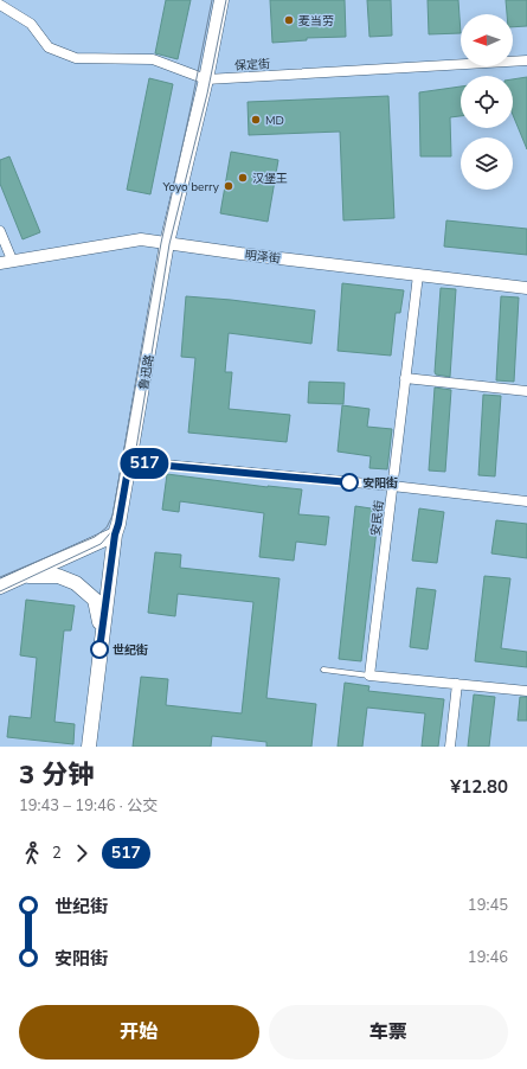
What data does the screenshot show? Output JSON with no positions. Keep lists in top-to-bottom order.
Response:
{
  "streets": {
    "main road": ["鲁迅路"],
    "street": ["保定街", "明泽街", "安民街"]
  },
  "crossings": [
    ["保定街", "鲁迅路"],
    ["明泽街", "鲁迅路"],
    ["明泽街", "安民街"]
  ],
  "places": [
    "麦当劳",
    "MD",
    "汉堡王",
    "Yoyo berry",
    "安阳街",
    "世纪街"
  ],
  "lines": ["bus line 517"],
  "north": "left",
  "page": {
    "on_map": "517",
    "heading": ["3 分钟", "19:43 – 19:46 · 公交", "¥12.80"],
    "legs": ["2", "517"],
    "list": [
      {
        "name": "世纪街",
        "value": "19:45"
      },
      {
        "name": "安阳街",
        "value": "19:46"
      }
    ],
    "buttons": ["开始", "车票"]
  }
}
